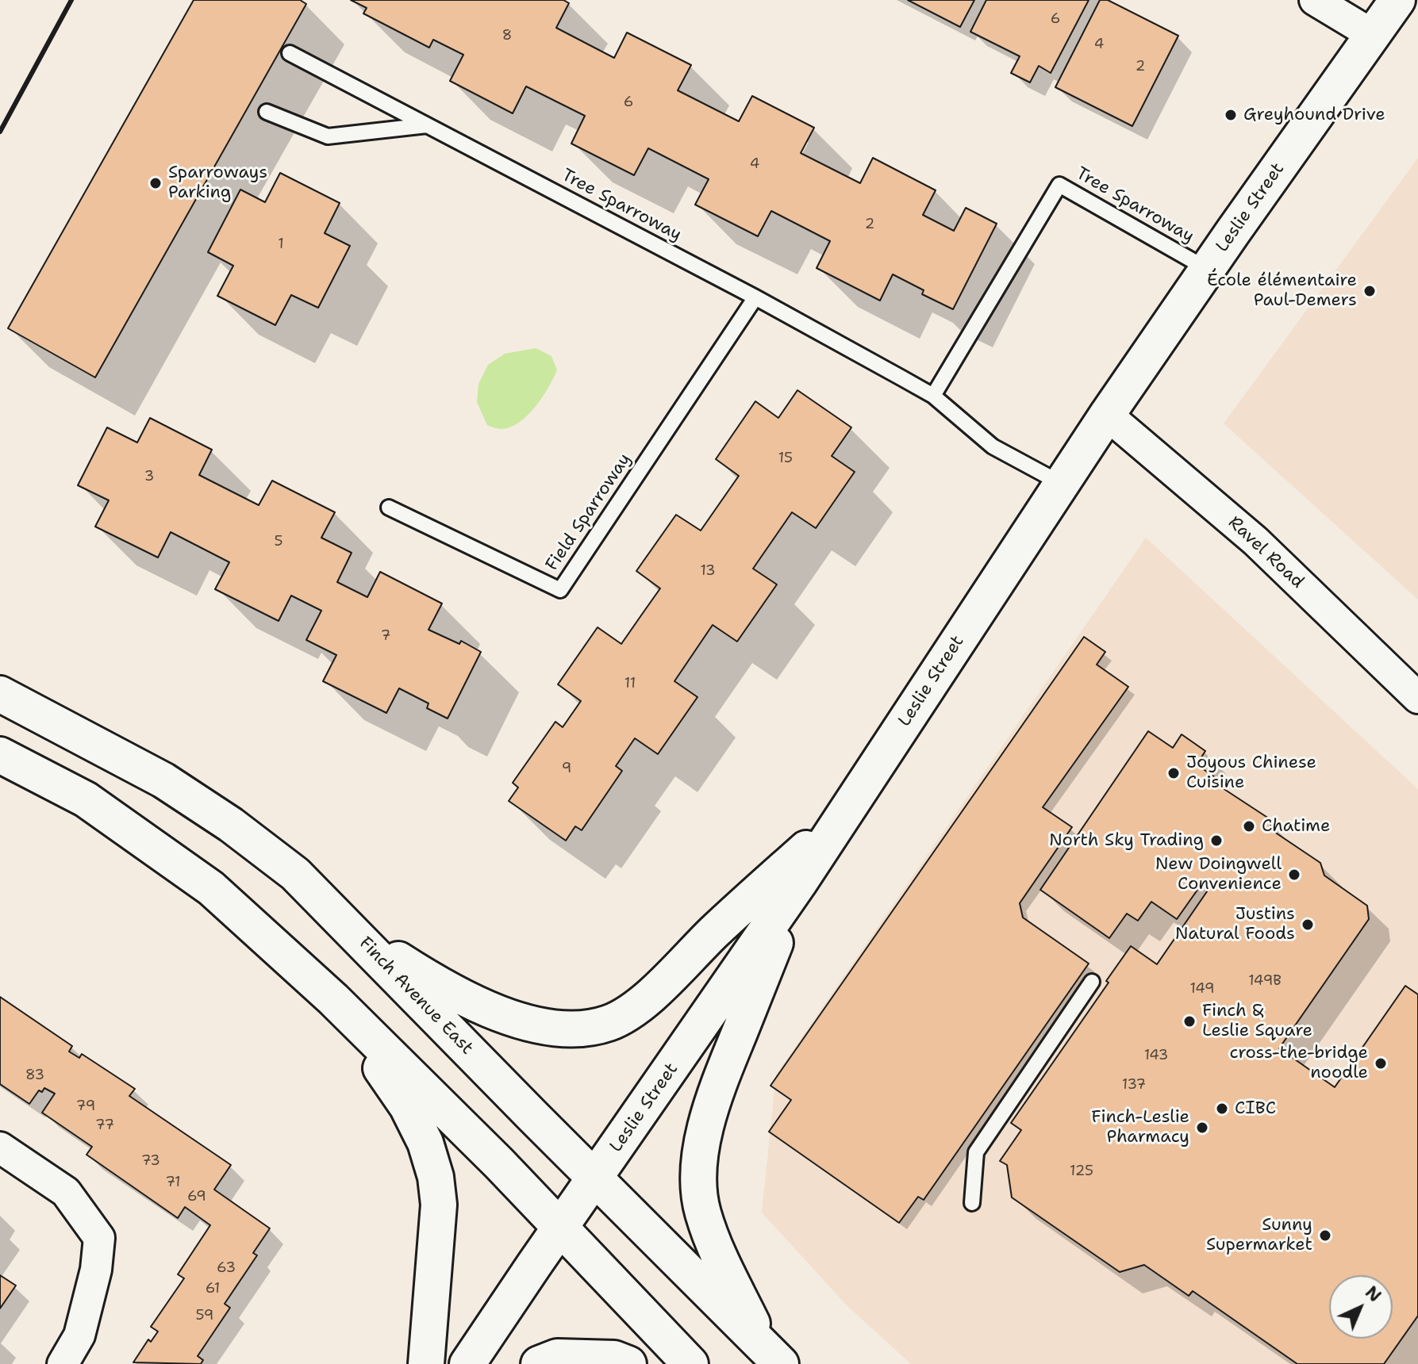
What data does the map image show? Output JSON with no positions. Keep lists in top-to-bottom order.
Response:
{
  "streets": {
    "main road": ["Leslie Street", "Finch Avenue East"],
    "street": ["Ravel Road"],
    "lane": ["Tree Sparroway", "Field Sparroway"]
  },
  "crossings": [
    ["Tree Sparroway", "Leslie Street"],
    ["Tree Sparroway", "Field Sparroway"],
    ["Leslie Street", "Ravel Road"],
    ["Leslie Street", "Finch Avenue East"]
  ],
  "places": [
    "Greyhound Drive",
    "Sparroways Parking",
    "École élémentaire Paul-Demers",
    "Joyous Chinese Cuisine",
    "Chatime",
    "North Sky Trading",
    "New Doingwell Convenience",
    "Justins Natural Foods",
    "Finch & Leslie Square",
    "cross-the-bridge noodle",
    "CIBC",
    "Finch-Leslie Pharmacy",
    "Sunny Supermarket"
  ],
  "house_numbers": [
    "6",
    "8",
    "4",
    "2",
    "6",
    "4",
    "2",
    "1",
    "15",
    "3",
    "5",
    "13",
    "7",
    "11",
    "9",
    "149B",
    "149",
    "143",
    "83",
    "137",
    "79",
    "77",
    "73",
    "125",
    "71",
    "69",
    "63",
    "61",
    "59"
  ],
  "north": "top right"
}
